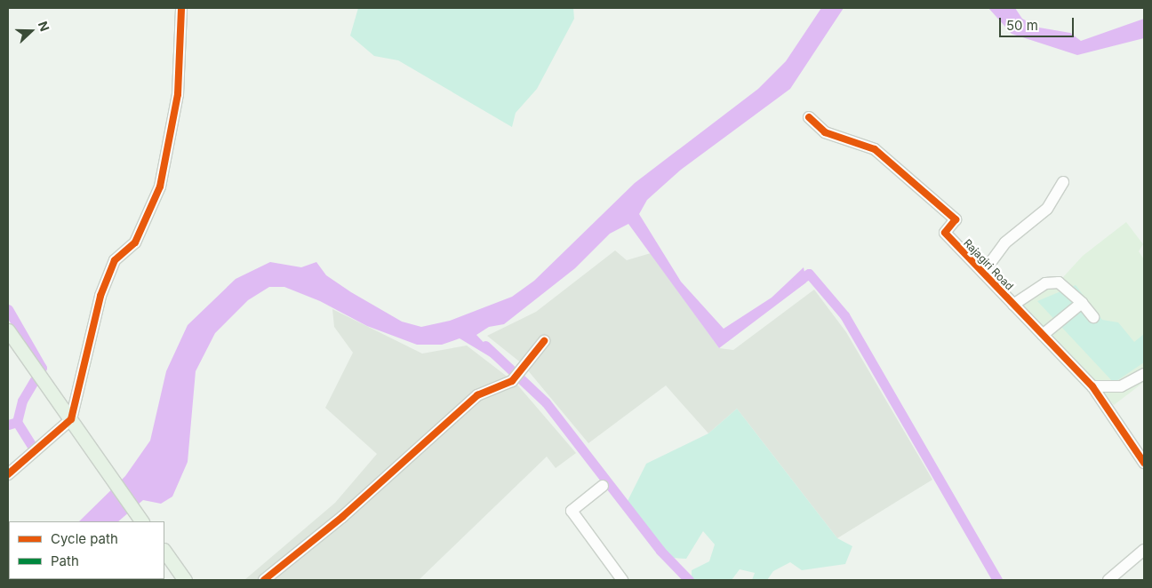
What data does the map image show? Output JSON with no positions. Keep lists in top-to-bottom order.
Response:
{
  "streets": {
    "street": ["Rajagiri Road"]
  },
  "legend": ["Cycle path", "Path"],
  "scale_bar": "50 m",
  "north": "right"
}
